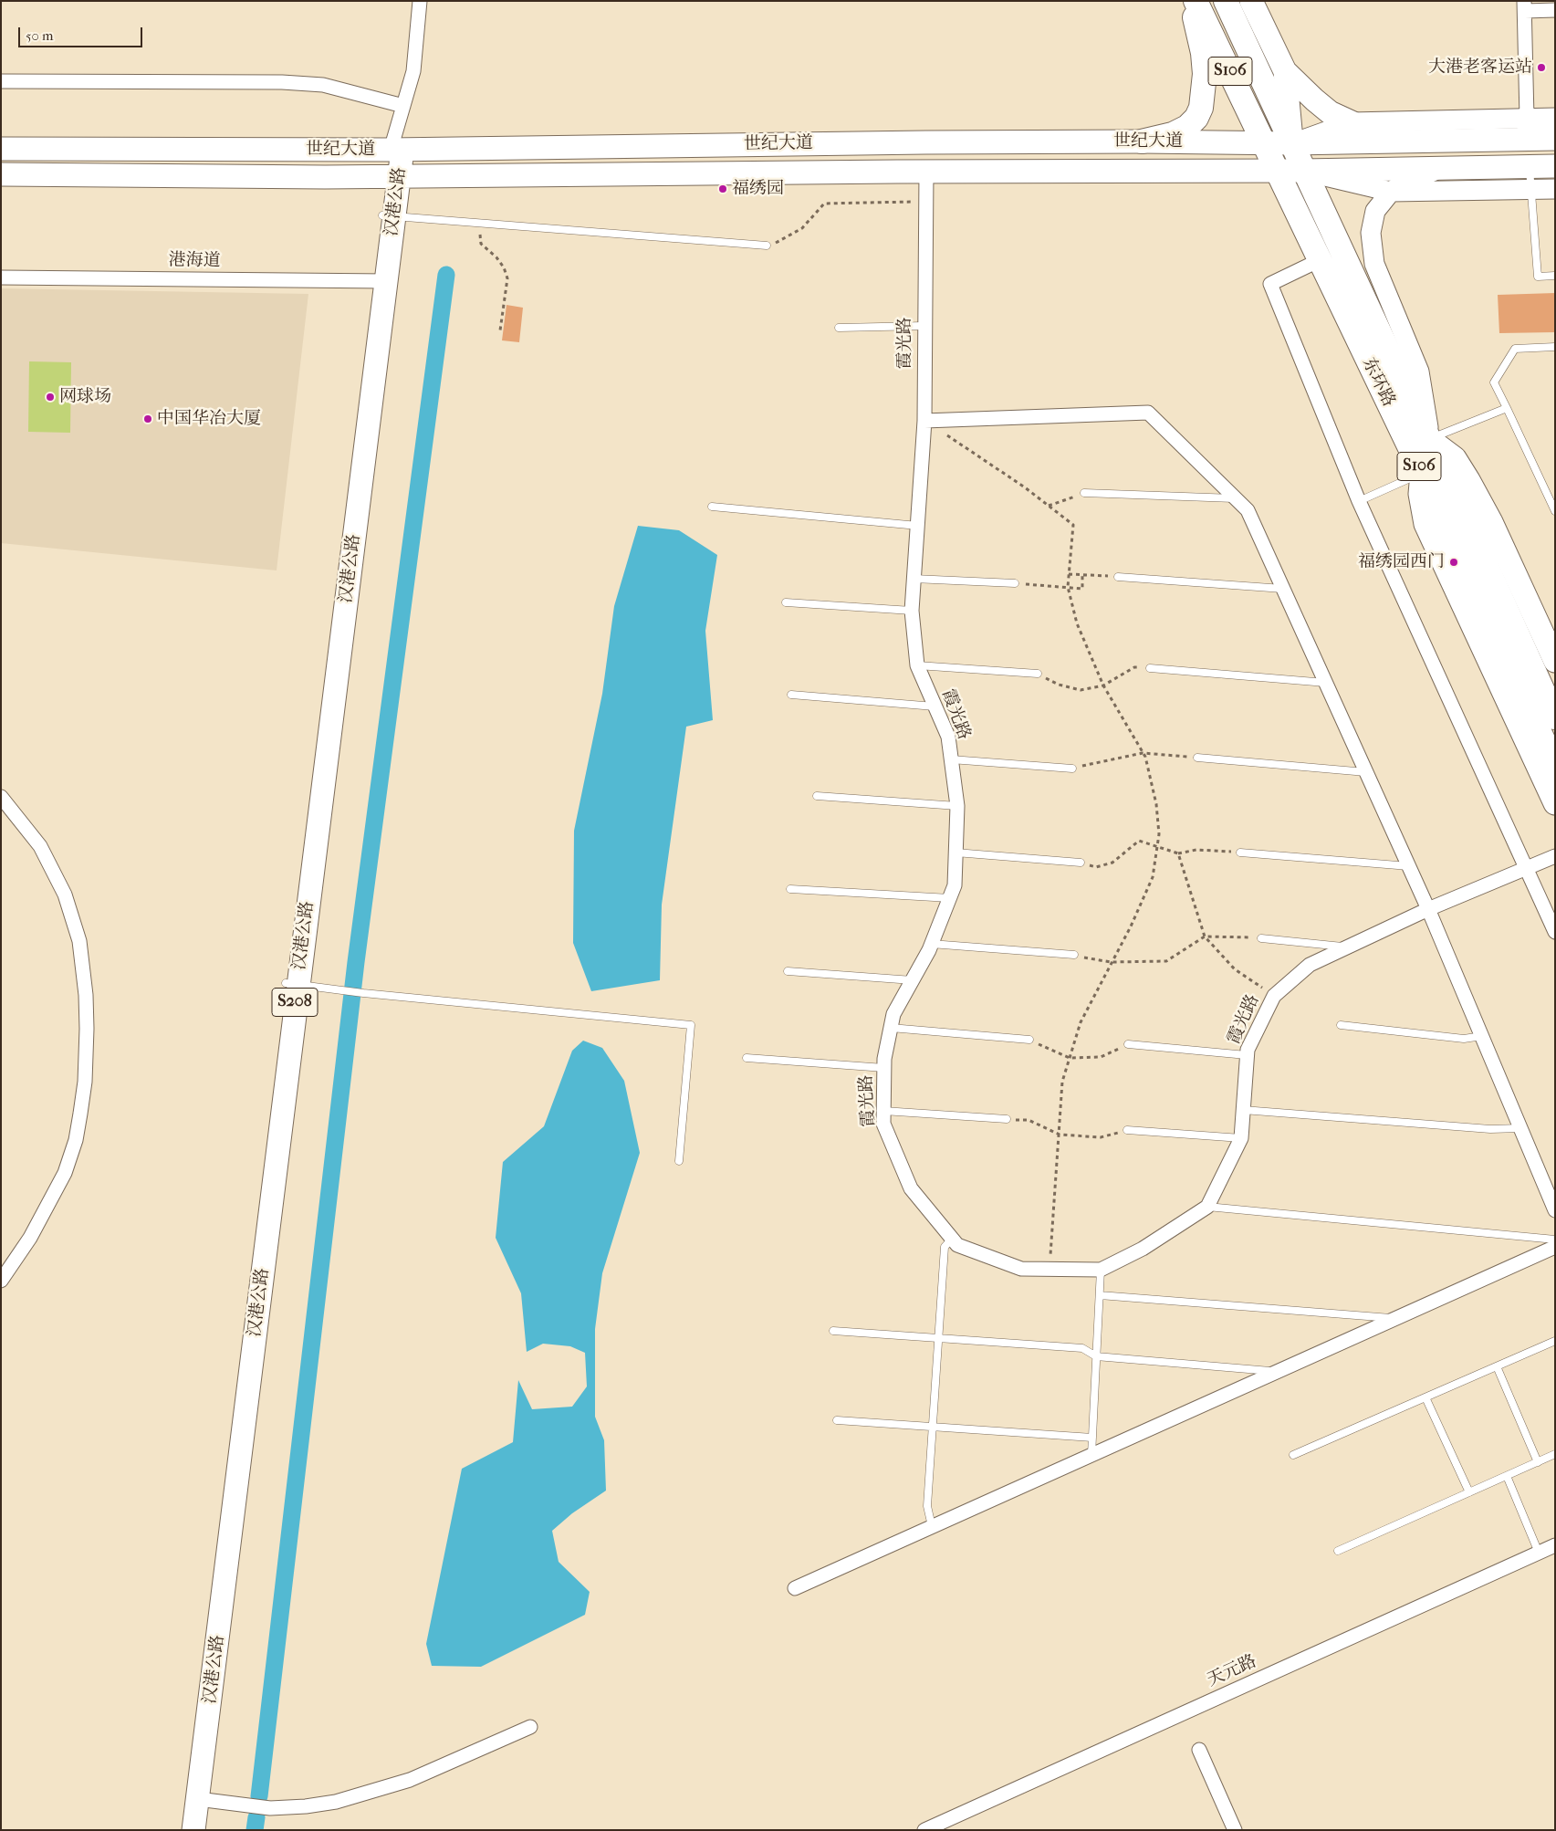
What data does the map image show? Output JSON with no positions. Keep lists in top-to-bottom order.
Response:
{
  "streets": {
    "highway": ["S106", "东环路"],
    "main road": ["世纪大道", "汉港公路", "S208"],
    "street": ["港海道", "霞光路", "天元路"]
  },
  "crossings": [
    ["世纪大道", "汉港公路"],
    ["世纪大道", "霞光路"],
    ["世纪大道", "东环路"],
    ["汉港公路", "港海道"]
  ],
  "places": [
    "大港老客运站",
    "福绣园",
    "网球场",
    "中国华冶大厦",
    "福绣园西门"
  ],
  "scale_bar": "50 m"
}
